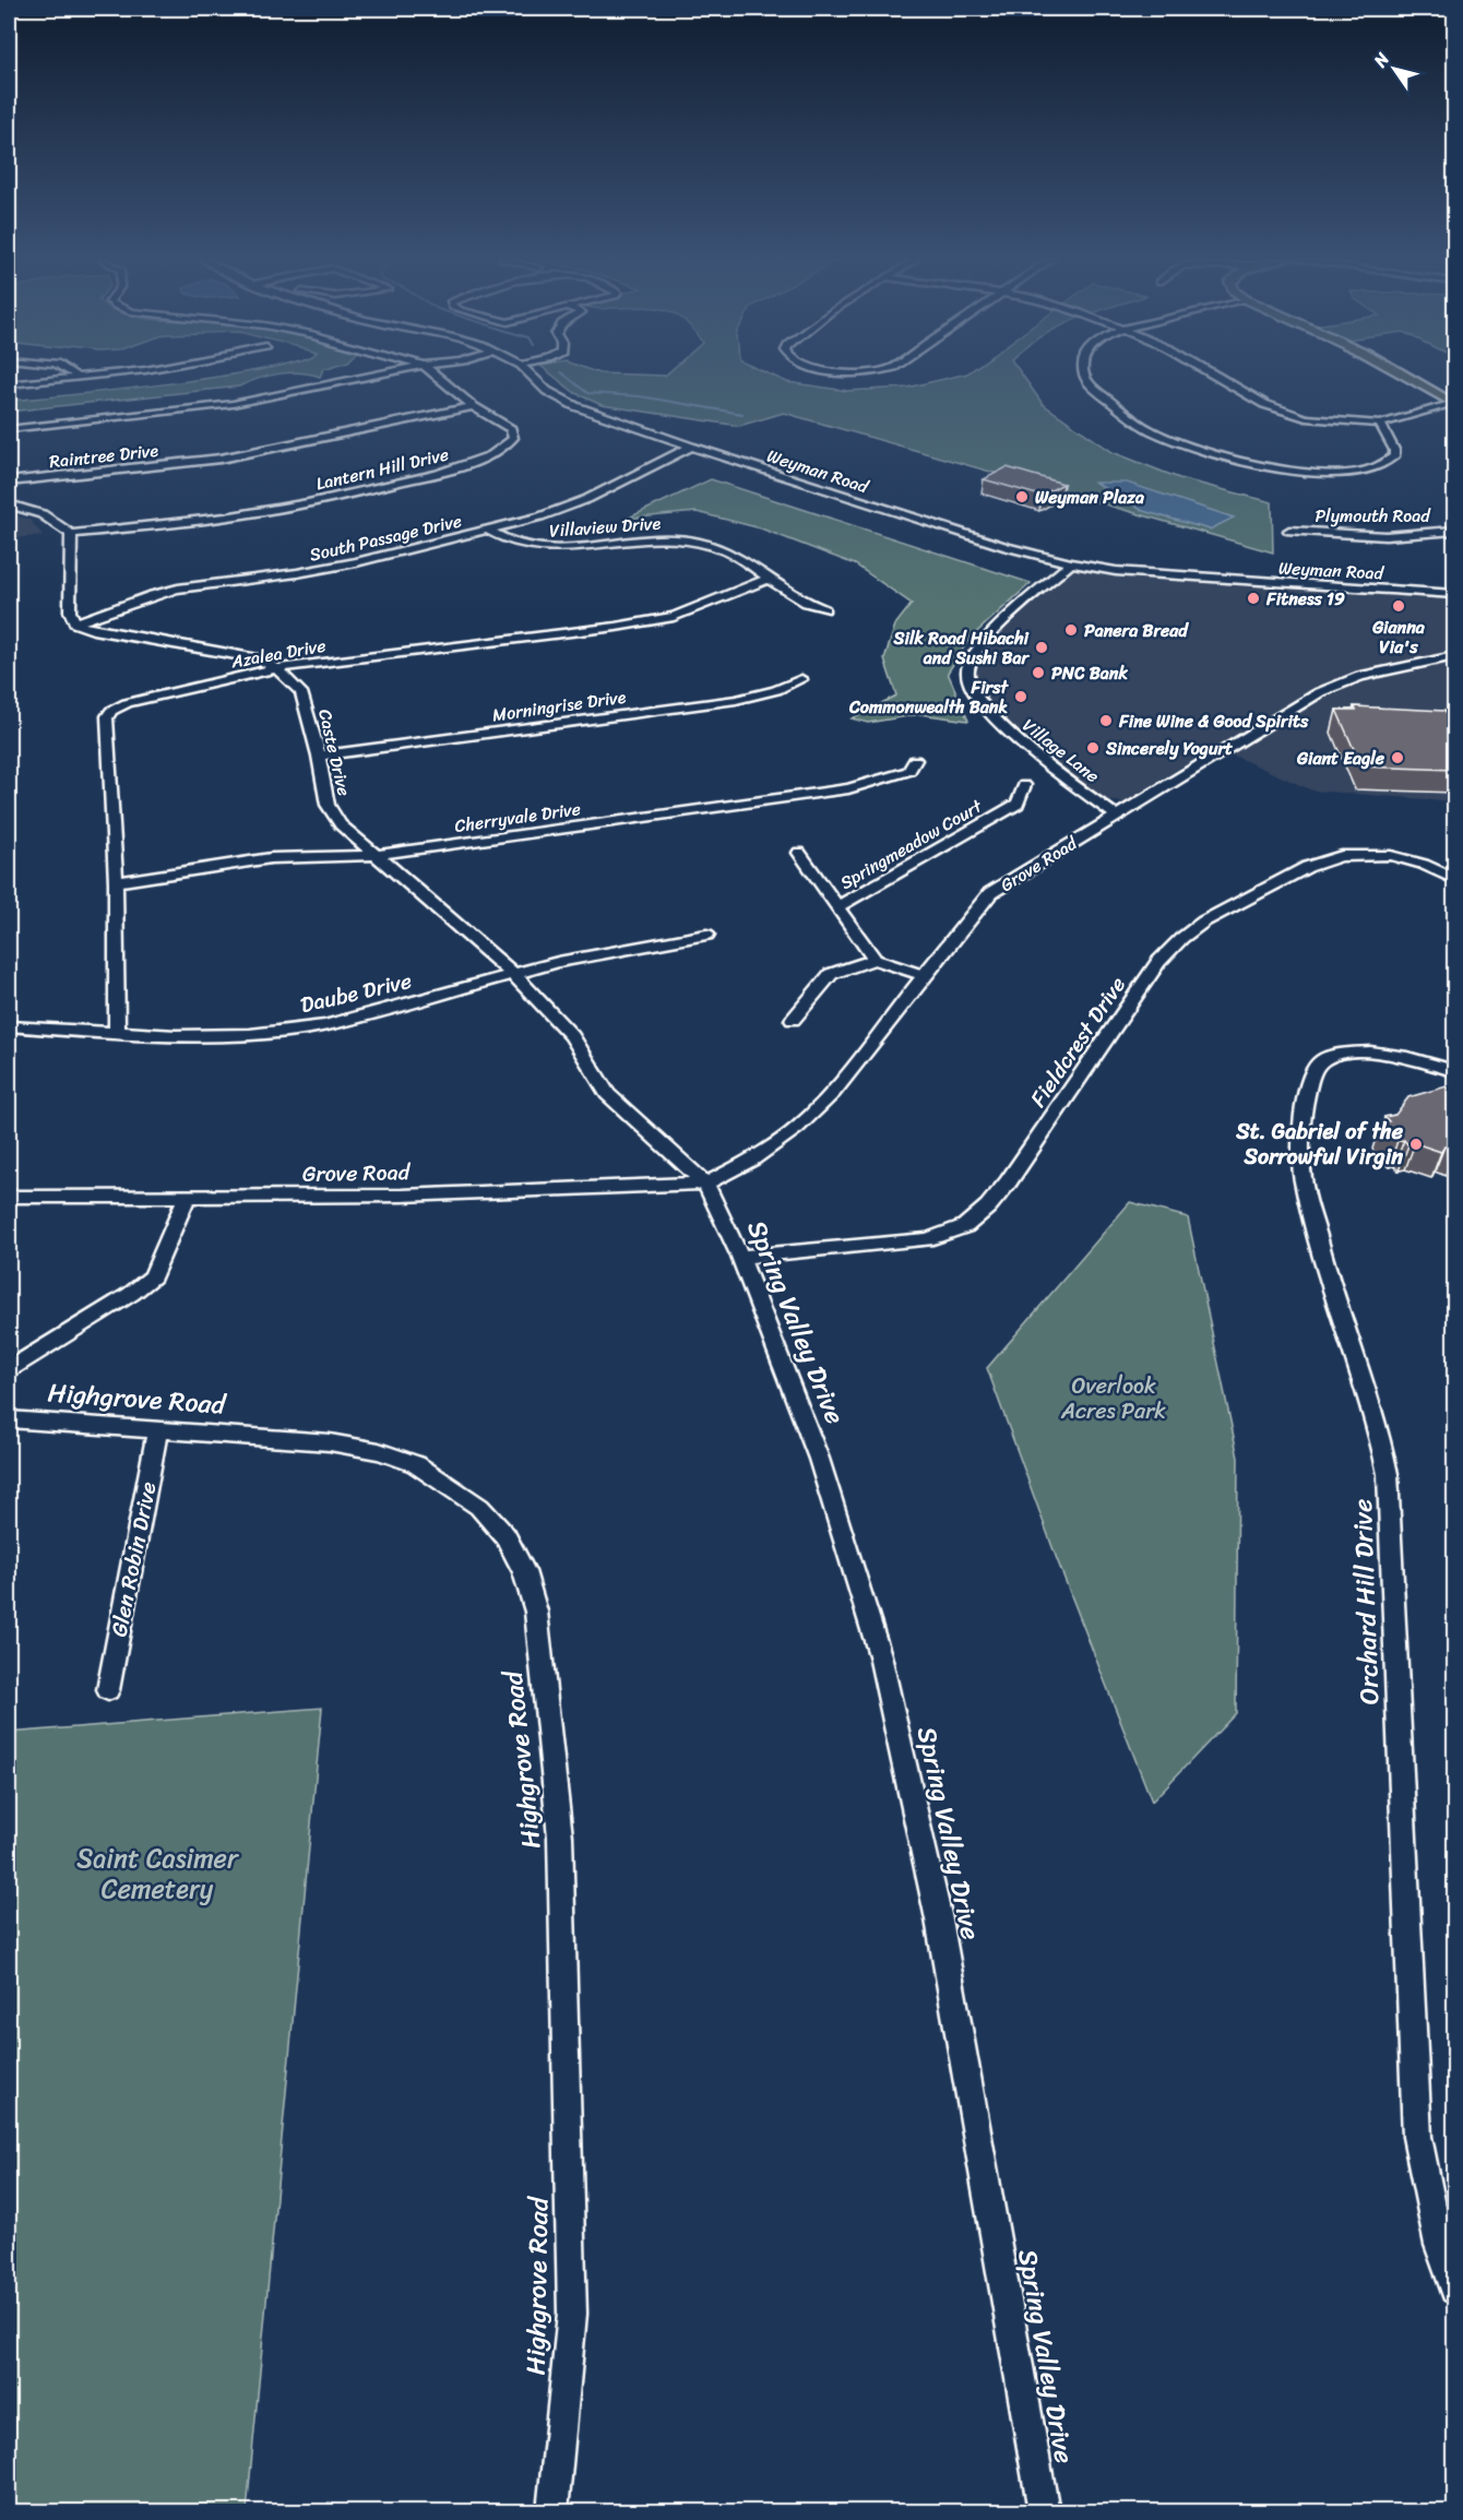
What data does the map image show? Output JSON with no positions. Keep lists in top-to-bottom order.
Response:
{
  "streets": {
    "street": [
      "Raintree Drive",
      "Lantern Hill Drive",
      "Weyman Road",
      "Plymouth Road",
      "Villaview Drive",
      "South Passage Drive",
      "Azalea Drive",
      "Morningrise Drive",
      "Village Lane",
      "Caste Drive",
      "Cherryvale Drive",
      "Springmeadow Court",
      "Grove Road",
      "Daube Drive",
      "Fieldcrest Drive",
      "Spring Valley Drive",
      "Highgrove Road",
      "Glen Robin Drive",
      "Orchard Hill Drive"
    ]
  },
  "crossings": [
    ["Raintree Drive", "Lantern Hill Drive"],
    ["Weyman Road", "South Passage Drive"],
    ["Weyman Road", "Village Lane"],
    ["Villaview Drive", "South Passage Drive"],
    ["Villaview Drive", "Azalea Drive"],
    ["South Passage Drive", "Caste Drive"],
    ["Azalea Drive", "Caste Drive"],
    ["Azalea Drive", "Cherryvale Drive"],
    ["Azalea Drive", "Daube Drive"],
    ["Morningrise Drive", "Caste Drive"],
    ["Village Lane", "Grove Road"],
    ["Caste Drive", "Cherryvale Drive"],
    ["Caste Drive", "Grove Road"],
    ["Caste Drive", "Daube Drive"],
    ["Caste Drive", "Spring Valley Drive"],
    ["Grove Road", "Spring Valley Drive"],
    ["Fieldcrest Drive", "Spring Valley Drive"],
    ["Highgrove Road", "Glen Robin Drive"]
  ],
  "parks": ["Overlook Acres Park", "Saint Casimer Cemetery"],
  "places": [
    "Weyman Plaza",
    "Fitness 19",
    "Gianna Via's",
    "Panera Bread",
    "Silk Road Hibachi and Sushi Bar",
    "PNC Bank",
    "First Commonwealth Bank",
    "Fine Wine & Good Spirits",
    "Sincerely Yogurt",
    "Giant Eagle",
    "St. Gabriel of the Sorrowful Virgin"
  ],
  "north": "top left"
}
